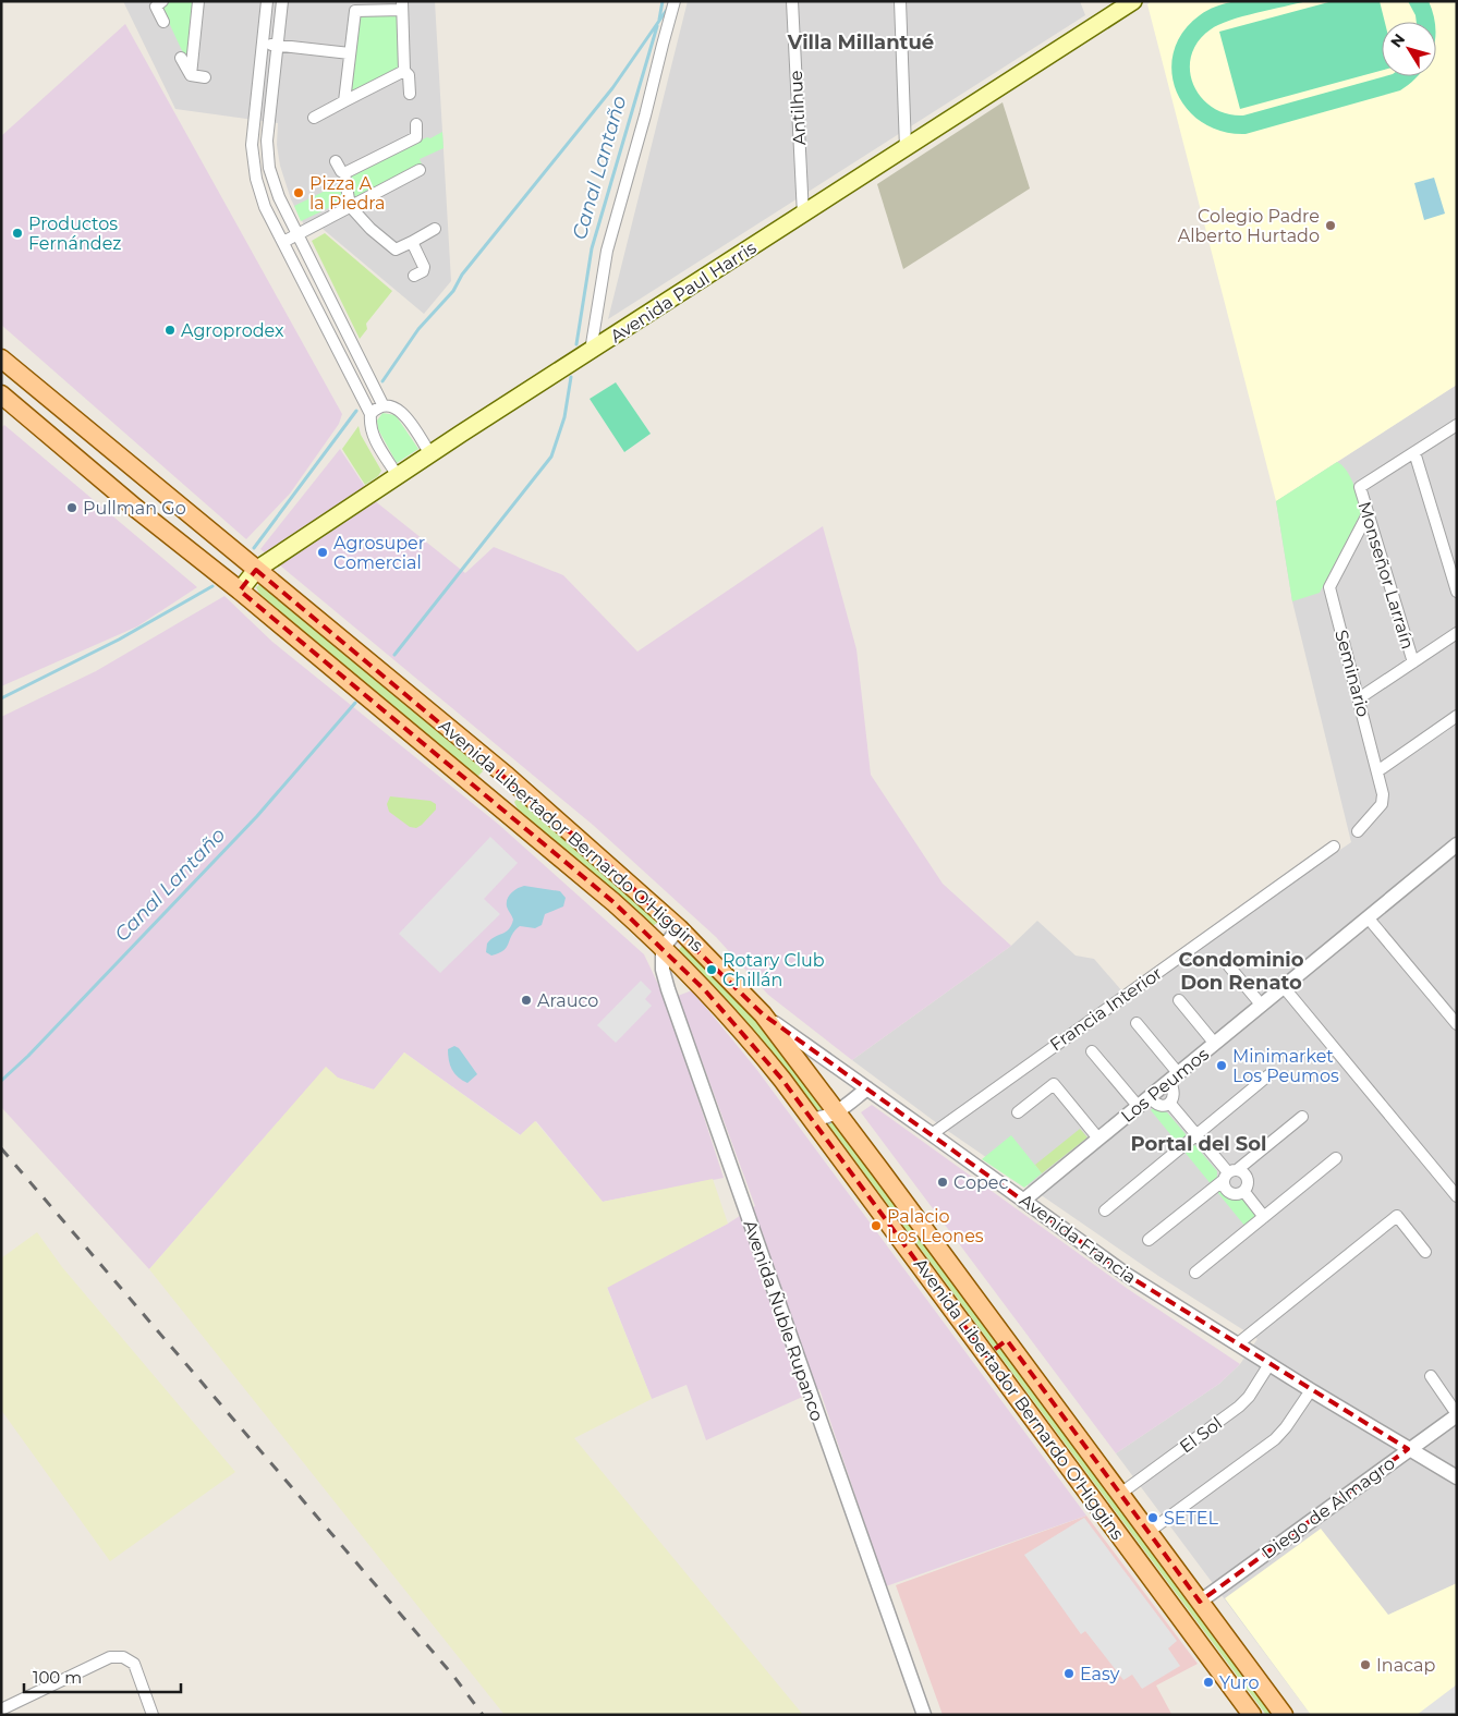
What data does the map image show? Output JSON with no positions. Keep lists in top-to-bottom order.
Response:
{
  "streets": {
    "main road": ["Avenida Paul Harris", "Avenida Libertador Bernardo O'Higgins"],
    "street": [
      "Antilhue",
      "Monseñor Larraín",
      "Seminario",
      "Francia Interior",
      "Los Peumos",
      "Avenida Francia",
      "Avenida Ñuble Rupanco",
      "El Sol",
      "Diego de Almagro"
    ]
  },
  "crossings": [
    ["Antilhue", "Avenida Paul Harris"],
    ["Avenida Paul Harris", "Avenida Libertador Bernardo O'Higgins"],
    ["Monseñor Larraín", "Seminario"],
    ["Avenida Libertador Bernardo O'Higgins", "Avenida Francia"],
    ["Avenida Libertador Bernardo O'Higgins", "Avenida Ñuble Rupanco"],
    ["Avenida Libertador Bernardo O'Higgins", "El Sol"],
    ["Avenida Libertador Bernardo O'Higgins", "Diego de Almagro"],
    ["Francia Interior", "Avenida Francia"],
    ["Los Peumos", "Avenida Francia"],
    ["Avenida Francia", "El Sol"],
    ["Avenida Francia", "Diego de Almagro"]
  ],
  "districts": ["Villa Millantué", "Condominio Don Renato", "Portal del Sol"],
  "water": ["Canal Lantaño"],
  "places": [
    "Pizza A la Piedra",
    "Colegio Padre Alberto Hurtado",
    "Productos Fernández",
    "Agroprodex",
    "Pullman Go",
    "Agrosuper Comercial",
    "Rotary Club Chillán",
    "Arauco",
    "Minimarket Los Peumos",
    "Copec",
    "Palacio Los Leones",
    "SETEL",
    "Inacap",
    "Easy",
    "Yuro"
  ],
  "scale_bar": "100 m",
  "north": "top left"
}
